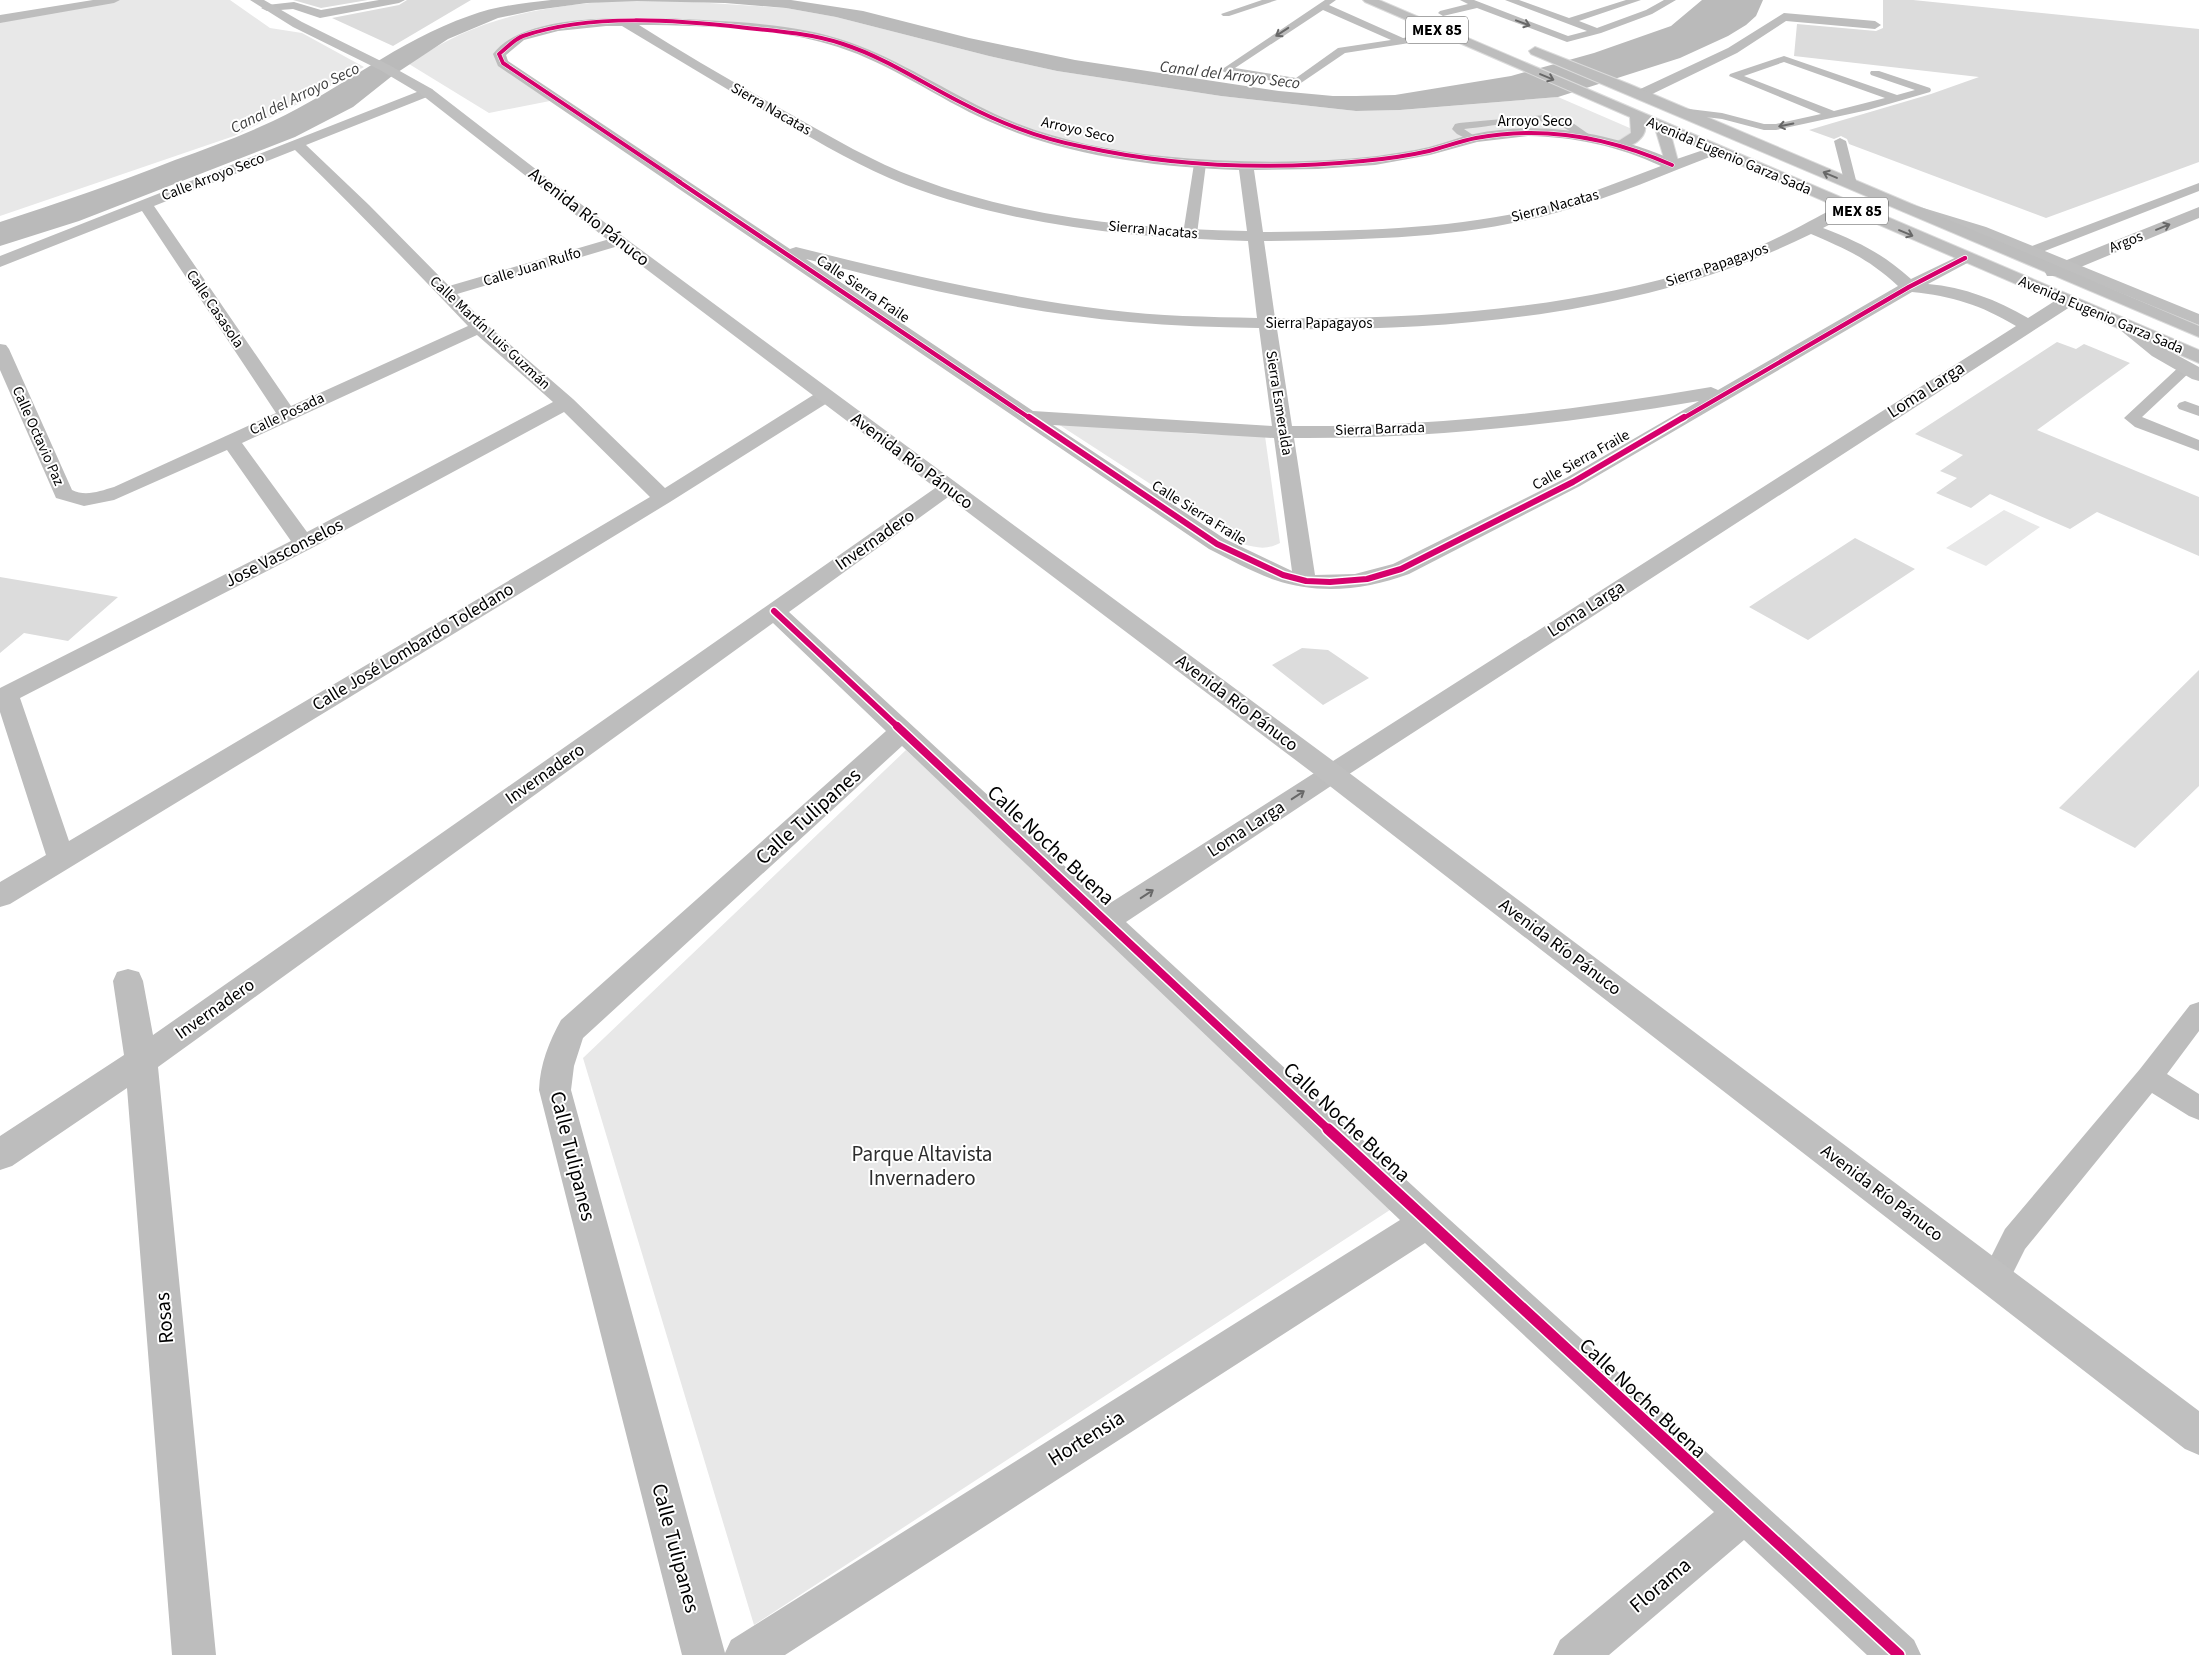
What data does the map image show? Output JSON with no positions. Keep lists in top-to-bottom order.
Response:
{
  "streets": {
    "main road": [
      "MEX 85",
      "Sierra Nacatas",
      "Arroyo Seco",
      "Avenida Eugenio Garza Sada",
      "Calle Arroyo Seco",
      "Argos",
      "Sierra Papagayos",
      "Calle Juan Rulfo",
      "Calle Sierra Fraile",
      "Calle Casasola",
      "Calle Martín Luis Guzmán",
      "Loma Larga",
      "Sierra Esmeralda",
      "Calle Posada",
      "Sierra Barrada",
      "Calle Octavio Paz",
      "Invernadero",
      "Jose Vasconselos",
      "Calle José Lombardo Toledano",
      "Calle Tulipanes",
      "Calle Noche Buena",
      "Rosas",
      "Hortensia",
      "Florama"
    ],
    "street": ["Avenida Río Pánuco"]
  },
  "crossings": [
    ["Sierra Nacatas", "Arroyo Seco"],
    ["Sierra Nacatas", "Avenida Eugenio Garza Sada"],
    ["Sierra Nacatas", "Sierra Esmeralda"],
    ["Arroyo Seco", "Calle Sierra Fraile"],
    ["Arroyo Seco", "Sierra Esmeralda"],
    ["Avenida Eugenio Garza Sada", "Argos"],
    ["Avenida Eugenio Garza Sada", "Sierra Papagayos"],
    ["Avenida Eugenio Garza Sada", "Calle Sierra Fraile"],
    ["Avenida Eugenio Garza Sada", "Loma Larga"],
    ["Calle Arroyo Seco", "Avenida Río Pánuco"],
    ["Calle Arroyo Seco", "Calle Casasola"],
    ["Calle Arroyo Seco", "Calle Martín Luis Guzmán"],
    ["Avenida Río Pánuco", "Calle Juan Rulfo"],
    ["Avenida Río Pánuco", "Loma Larga"],
    ["Avenida Río Pánuco", "Invernadero"],
    ["Avenida Río Pánuco", "Calle José Lombardo Toledano"],
    ["Sierra Papagayos", "Calle Sierra Fraile"],
    ["Sierra Papagayos", "Sierra Esmeralda"],
    ["Calle Juan Rulfo", "Calle Martín Luis Guzmán"],
    ["Calle Sierra Fraile", "Sierra Esmeralda"],
    ["Calle Sierra Fraile", "Sierra Barrada"],
    ["Calle Casasola", "Calle Posada"],
    ["Calle Martín Luis Guzmán", "Calle Posada"],
    ["Calle Martín Luis Guzmán", "Jose Vasconselos"],
    ["Calle Martín Luis Guzmán", "Calle José Lombardo Toledano"],
    ["Loma Larga", "Calle Noche Buena"],
    ["Sierra Esmeralda", "Sierra Barrada"],
    ["Calle Posada", "Calle Octavio Paz"],
    ["Invernadero", "Calle Noche Buena"],
    ["Invernadero", "Rosas"],
    ["Calle Tulipanes", "Calle Noche Buena"],
    ["Calle Noche Buena", "Hortensia"],
    ["Calle Noche Buena", "Florama"]
  ],
  "one_way": ["Argos"],
  "water": ["Canal del Arroyo Seco"],
  "parks": ["Parque Altavista Invernadero"]
}
